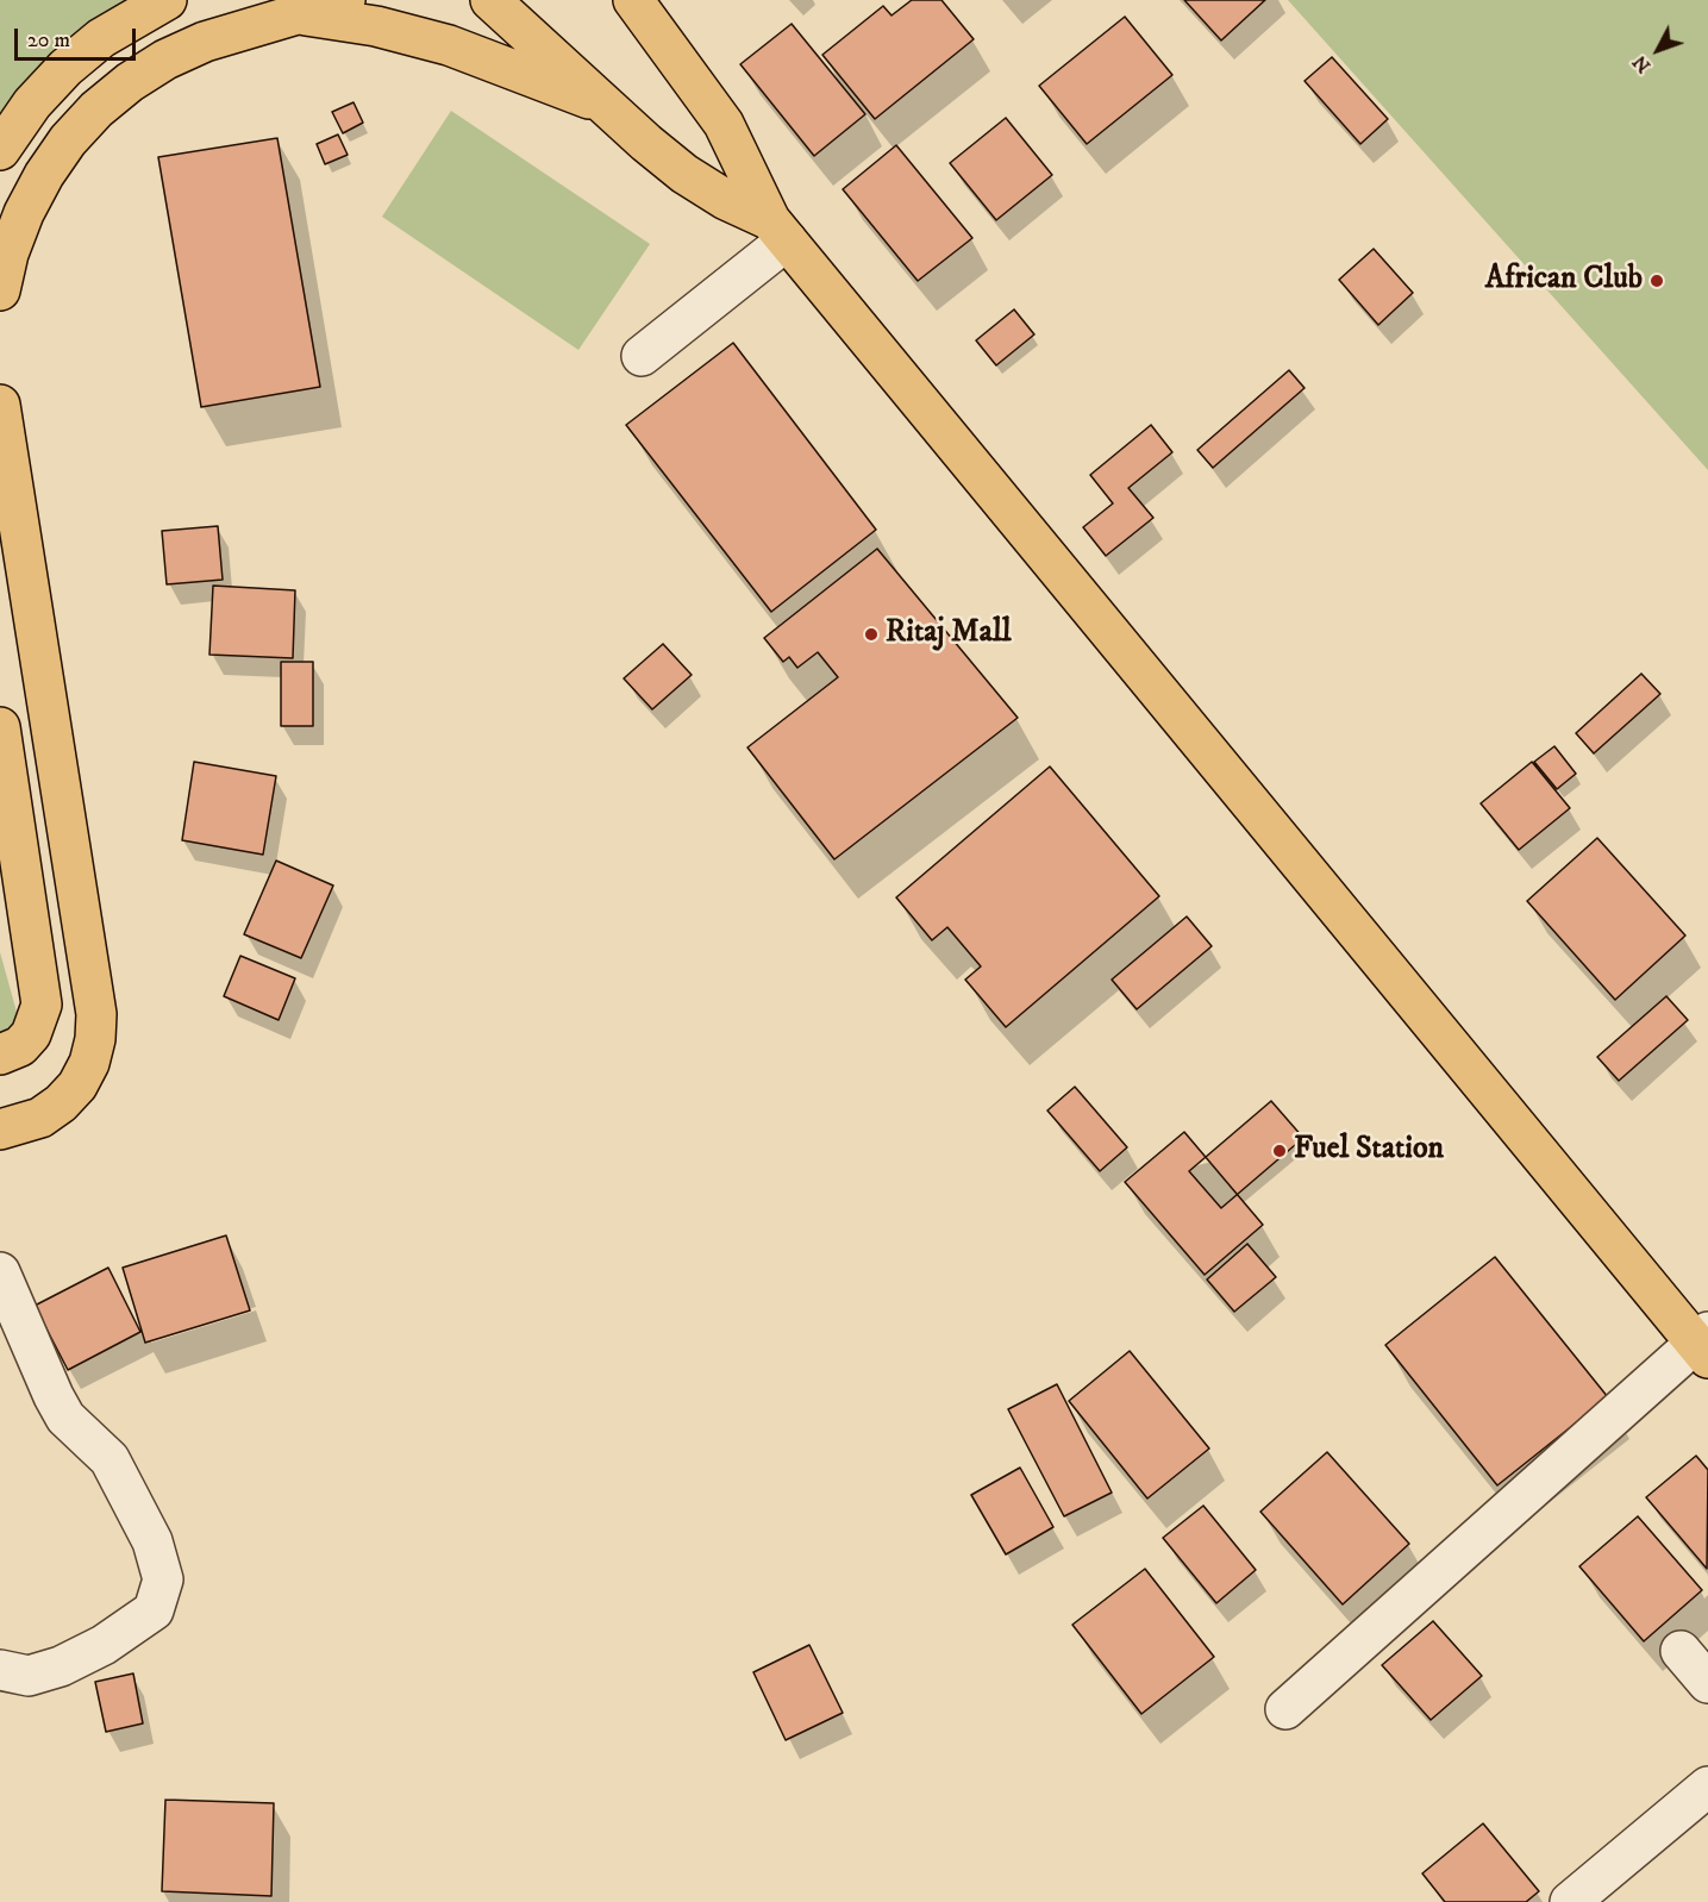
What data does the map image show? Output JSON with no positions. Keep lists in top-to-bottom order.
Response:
{
  "places": ["African Club", "Ritaj Mall", "Fuel Station"],
  "scale_bar": "20 m",
  "north": "bottom left"
}
